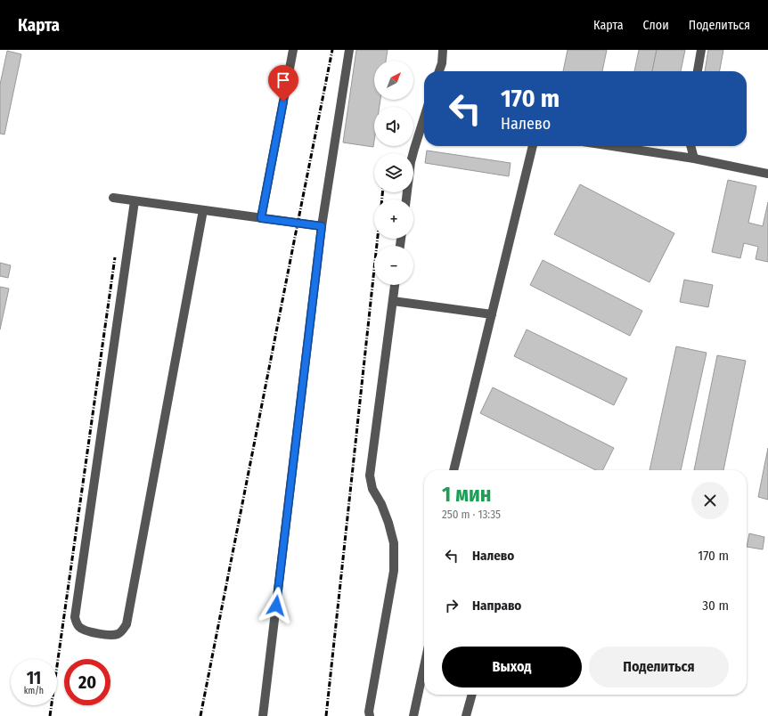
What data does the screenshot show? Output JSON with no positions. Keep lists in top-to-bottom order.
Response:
{
  "north": "top right",
  "page": {
    "header": "Карта",
    "nav": ["Карта", "Слои", "Поделиться"],
    "map_buttons": ["+", "−"],
    "turn": ["170 m", "Налево"],
    "heading": ["1 мин", "250 m · 13:35"],
    "list": [
      {
        "name": "Налево",
        "value": "170 m"
      },
      {
        "name": "Направо",
        "value": "30 m"
      }
    ],
    "buttons": ["Выход", "Поделиться"],
    "speed": "11 km/h",
    "limit": "20"
  }
}
